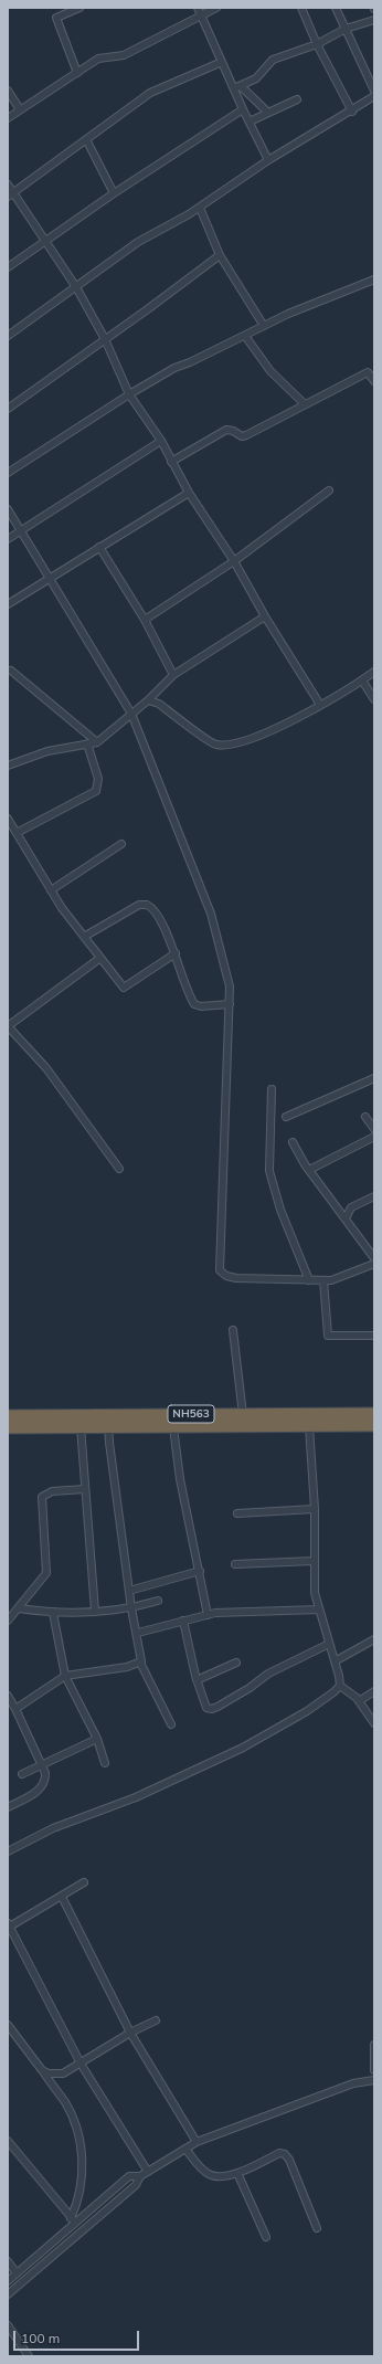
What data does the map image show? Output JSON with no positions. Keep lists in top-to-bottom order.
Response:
{
  "streets": {
    "highway": ["NH563"]
  },
  "scale_bar": "100 m"
}
